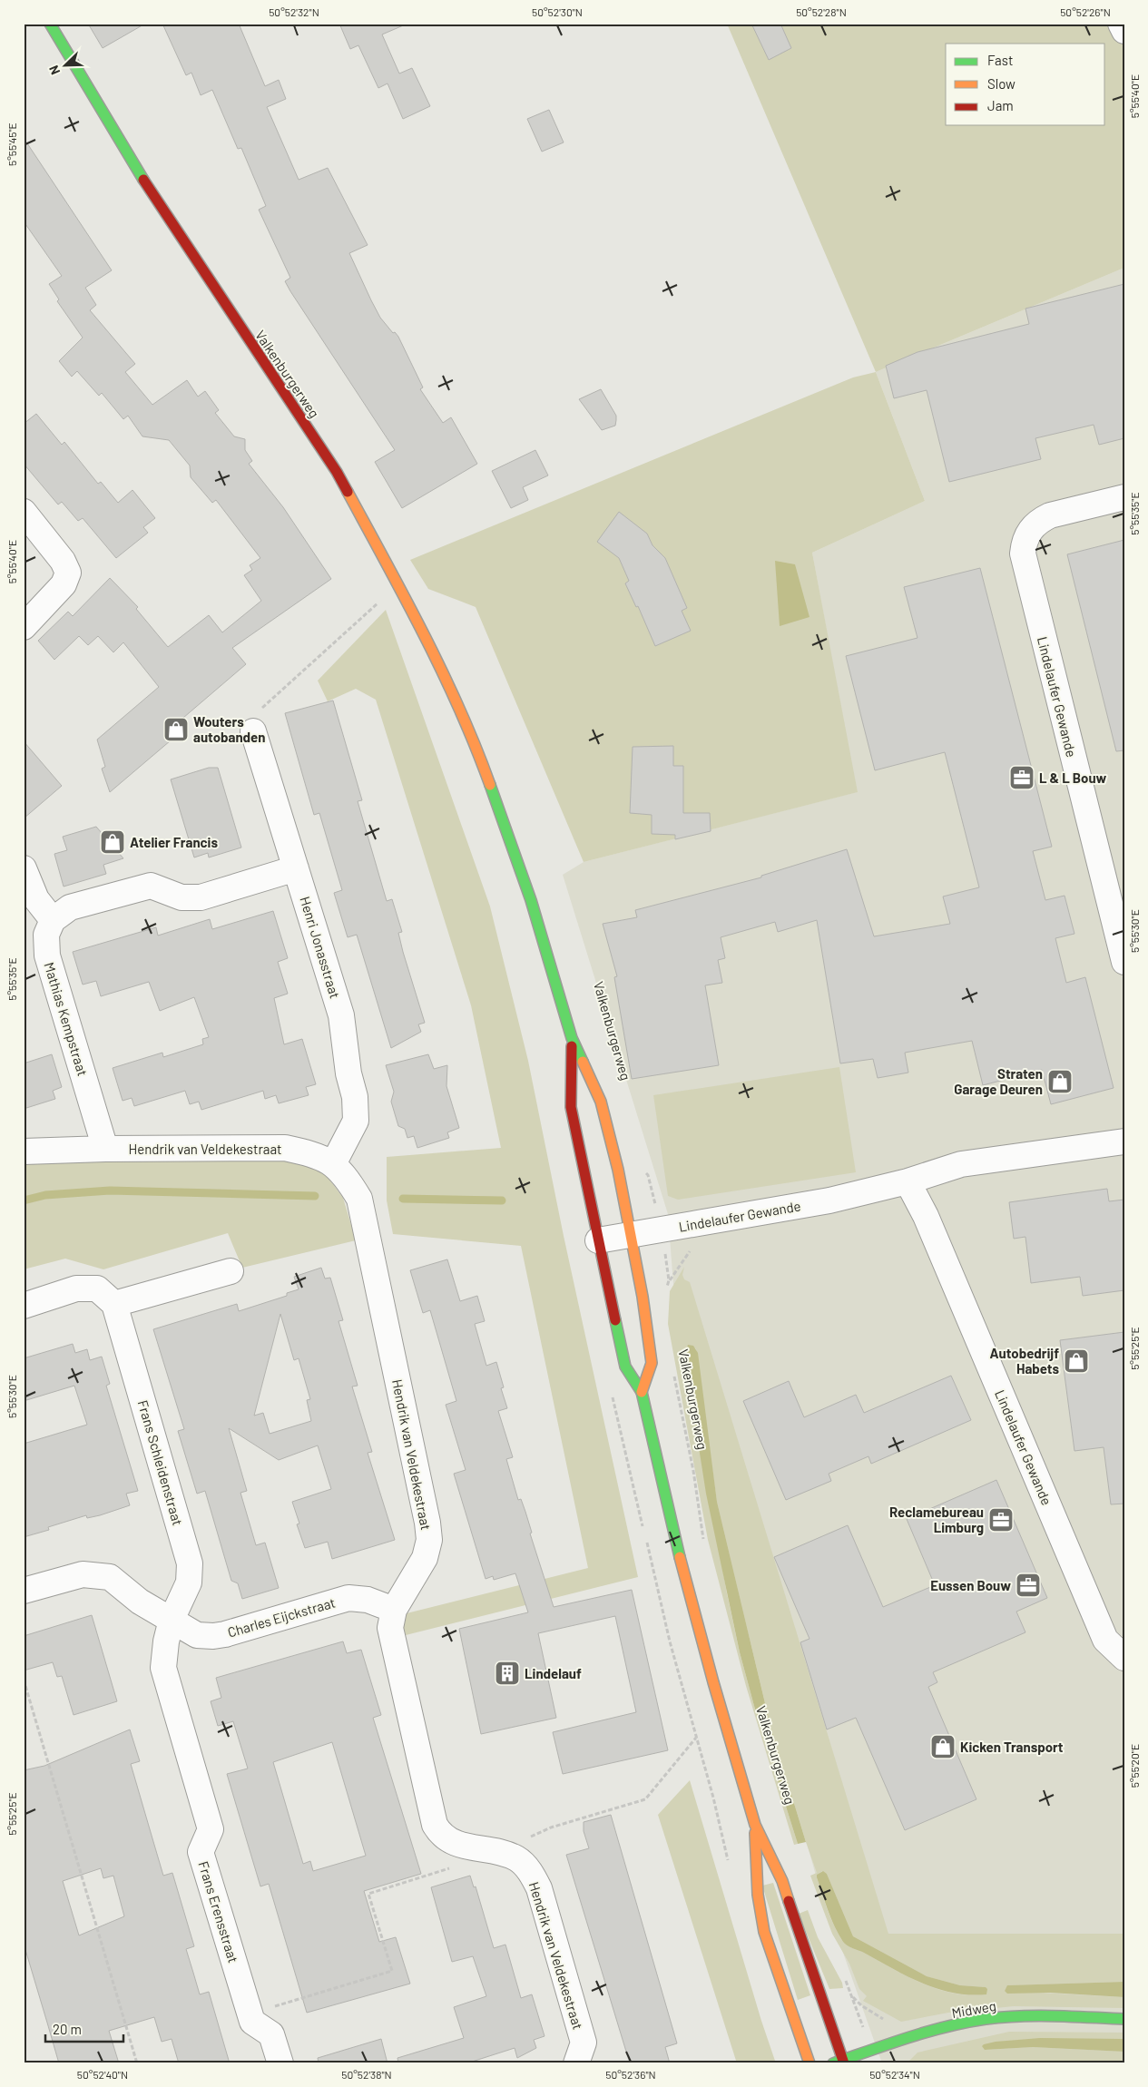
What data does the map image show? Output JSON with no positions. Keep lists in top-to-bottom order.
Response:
{
  "streets": {
    "main road": ["Valkenburgerweg", "Midweg"],
    "street": [
      "Lindelaufer Gewande",
      "Henri Jonasstraat",
      "Mathias Kempstraat",
      "Hendrik van Veldekestraat",
      "Frans Schleidenstraat",
      "Charles Eijckstraat",
      "Frans Erensstraat"
    ]
  },
  "crossings": [
    ["Valkenburgerweg", "Lindelaufer Gewande"],
    ["Valkenburgerweg", "Midweg"],
    ["Henri Jonasstraat", "Hendrik van Veldekestraat"],
    ["Mathias Kempstraat", "Hendrik van Veldekestraat"],
    ["Hendrik van Veldekestraat", "Charles Eijckstraat"],
    ["Frans Schleidenstraat", "Charles Eijckstraat"],
    ["Frans Schleidenstraat", "Frans Erensstraat"],
    ["Charles Eijckstraat", "Frans Erensstraat"]
  ],
  "places": {
    "shop": [
      "Wouters autobanden",
      "Atelier Francis",
      "Straten Garage Deuren",
      "Autobedrijf Habets",
      "Kicken Transport"
    ],
    "office": ["L & L Bouw", "Reclamebureau Limburg", "Eussen Bouw"],
    "building": ["Lindelauf"]
  },
  "legend": ["Fast", "Slow", "Jam"],
  "scale_bar": "20 m",
  "north": "bottom left",
  "coordinates": [
    "50°52'32\"N",
    "50°52'30\"N",
    "50°52'28\"N",
    "50°52'26\"N",
    "5°55'40\"E",
    "5°55'45\"E",
    "5°55'35\"E",
    "5°55'30\"E",
    "5°55'25\"E",
    "5°55'20\"E",
    "50°52'40\"N",
    "50°52'38\"N",
    "50°52'36\"N",
    "50°52'34\"N"
  ]
}
